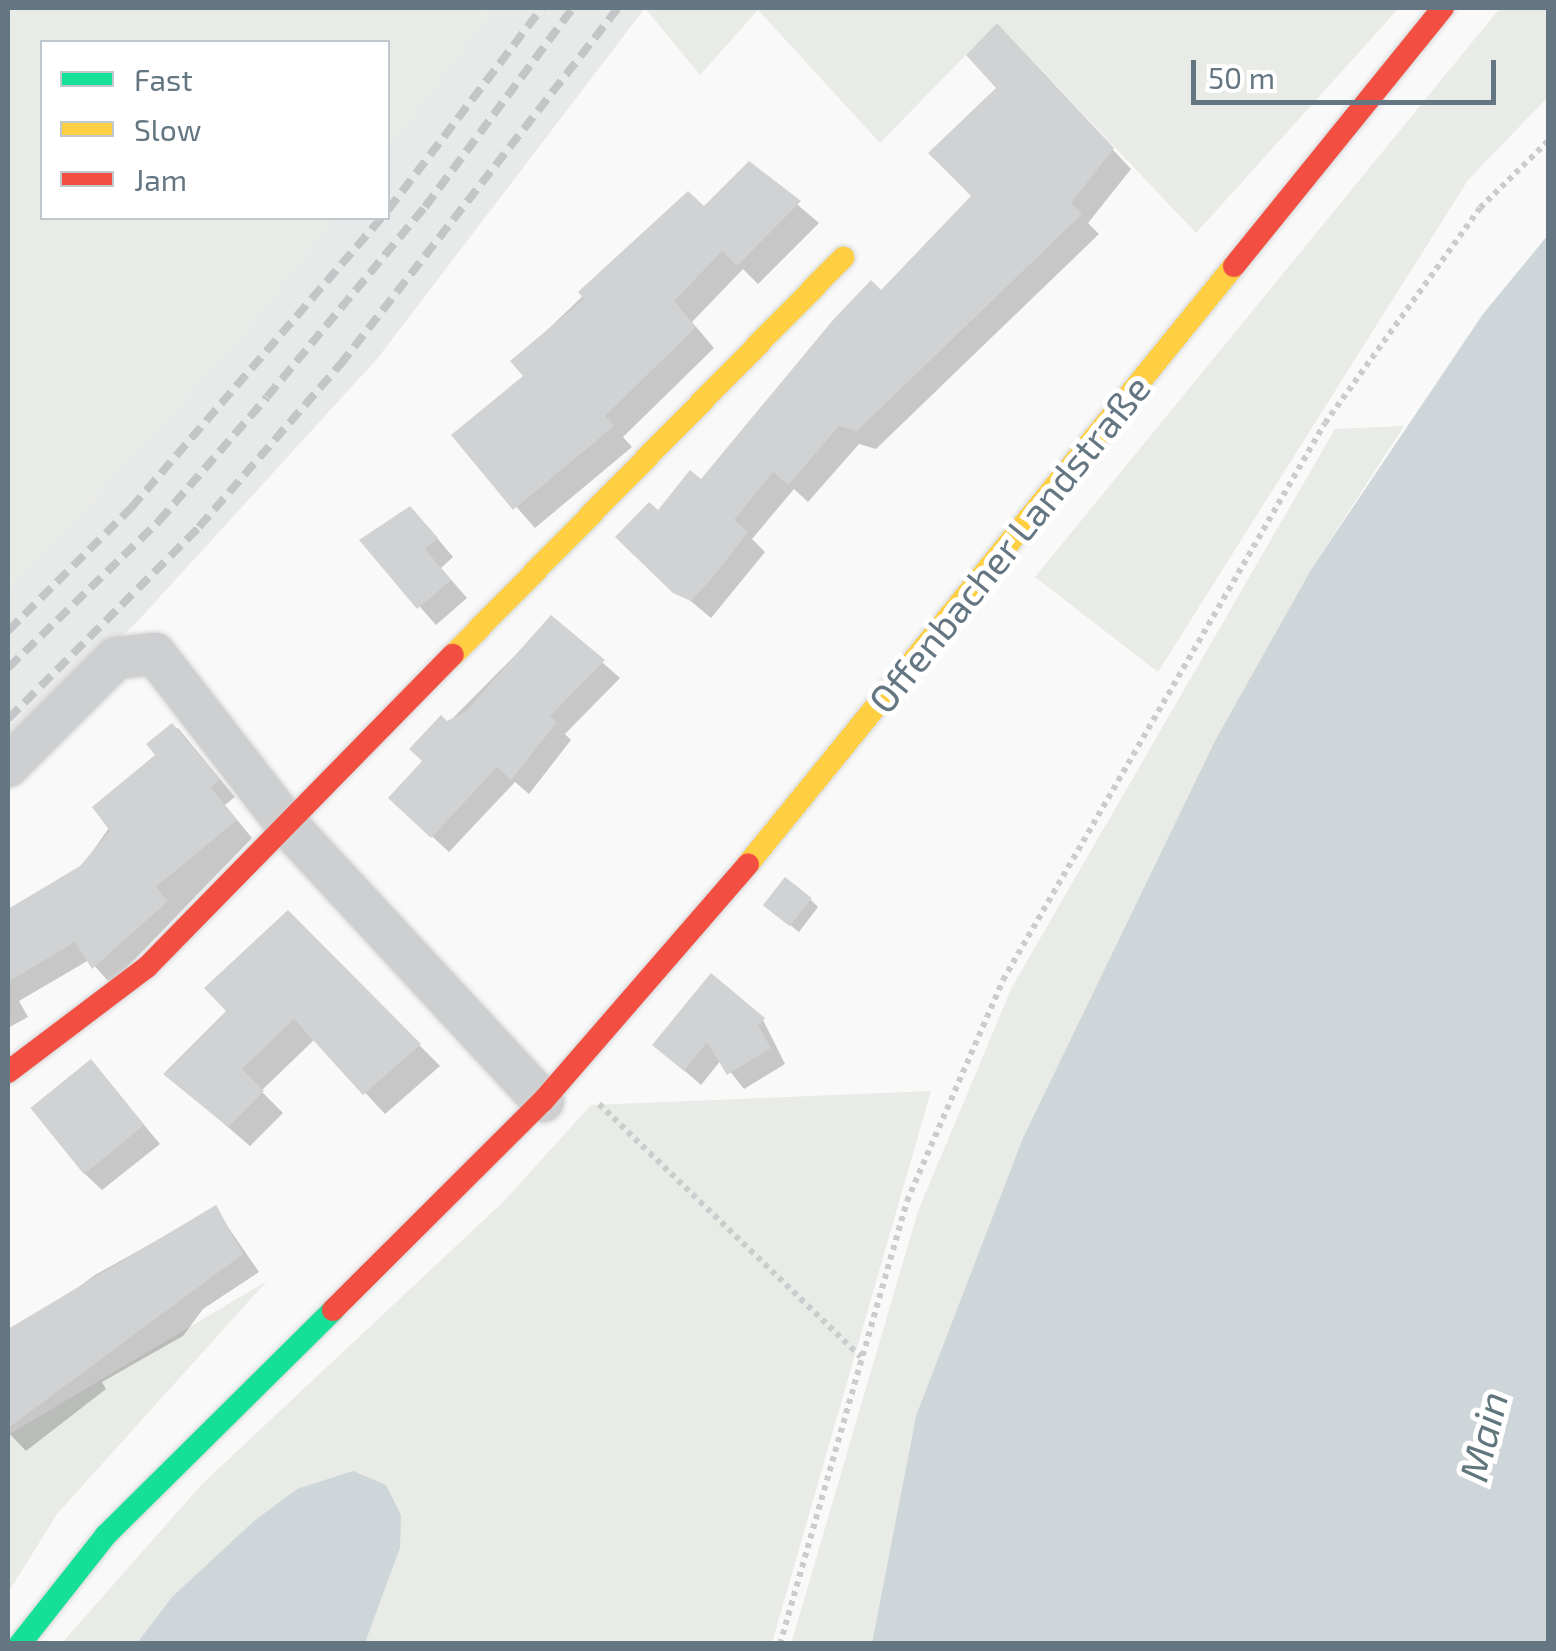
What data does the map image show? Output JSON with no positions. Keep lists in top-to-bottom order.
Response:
{
  "streets": {
    "main road": ["Offenbacher Landstraße"]
  },
  "water": ["Main"],
  "legend": ["Fast", "Slow", "Jam"],
  "scale_bar": "50 m"
}
